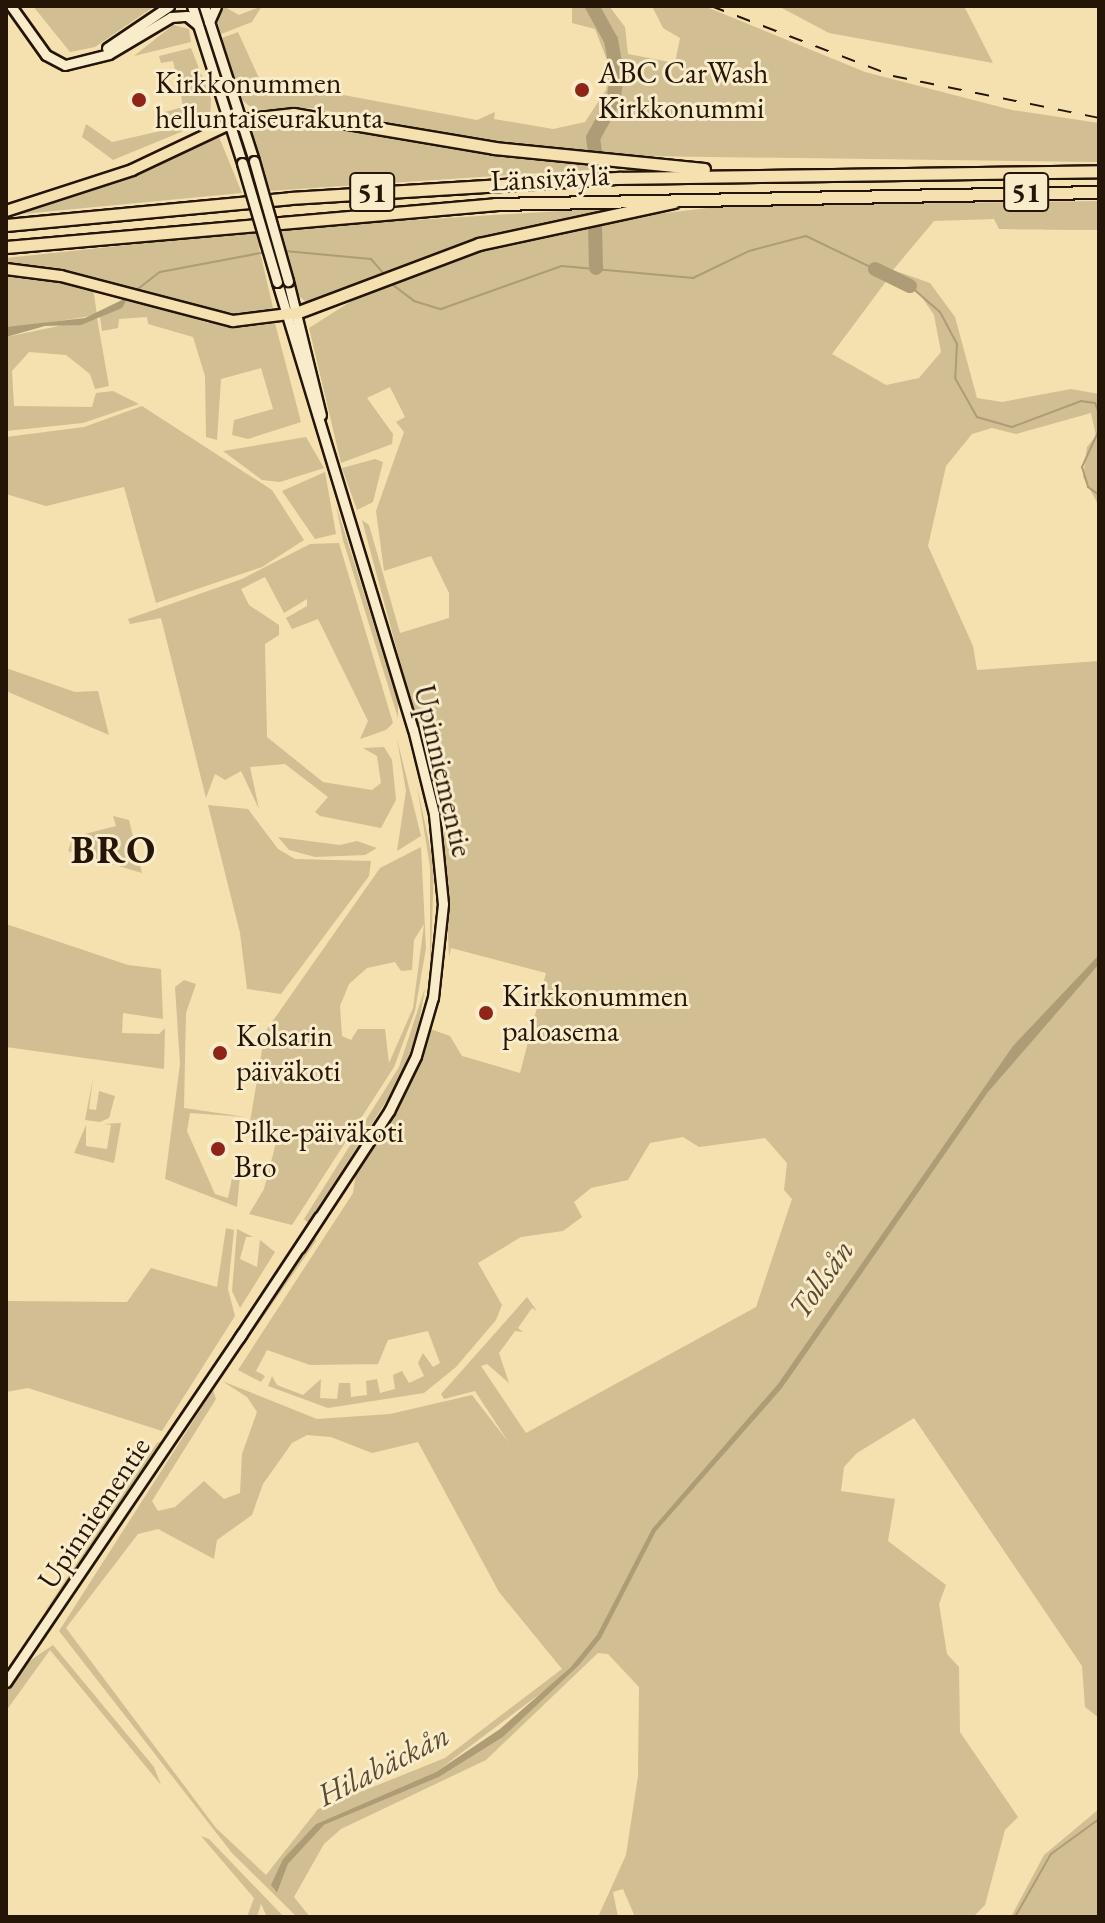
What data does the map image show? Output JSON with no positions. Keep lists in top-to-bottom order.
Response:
{
  "streets": {
    "highway": ["Länsiväylä", "51"],
    "main road": ["Upinniementie"]
  },
  "districts": ["BRO"],
  "water": ["Tollsån", "Hilabäckån"],
  "places": [
    "ABC CarWash Kirkkonummi",
    "Kirkkonummen helluntaiseurakunta",
    "Kirkkonummen paloasema",
    "Kolsarin päiväkoti",
    "Pilke-päiväkoti Bro"
  ]
}
